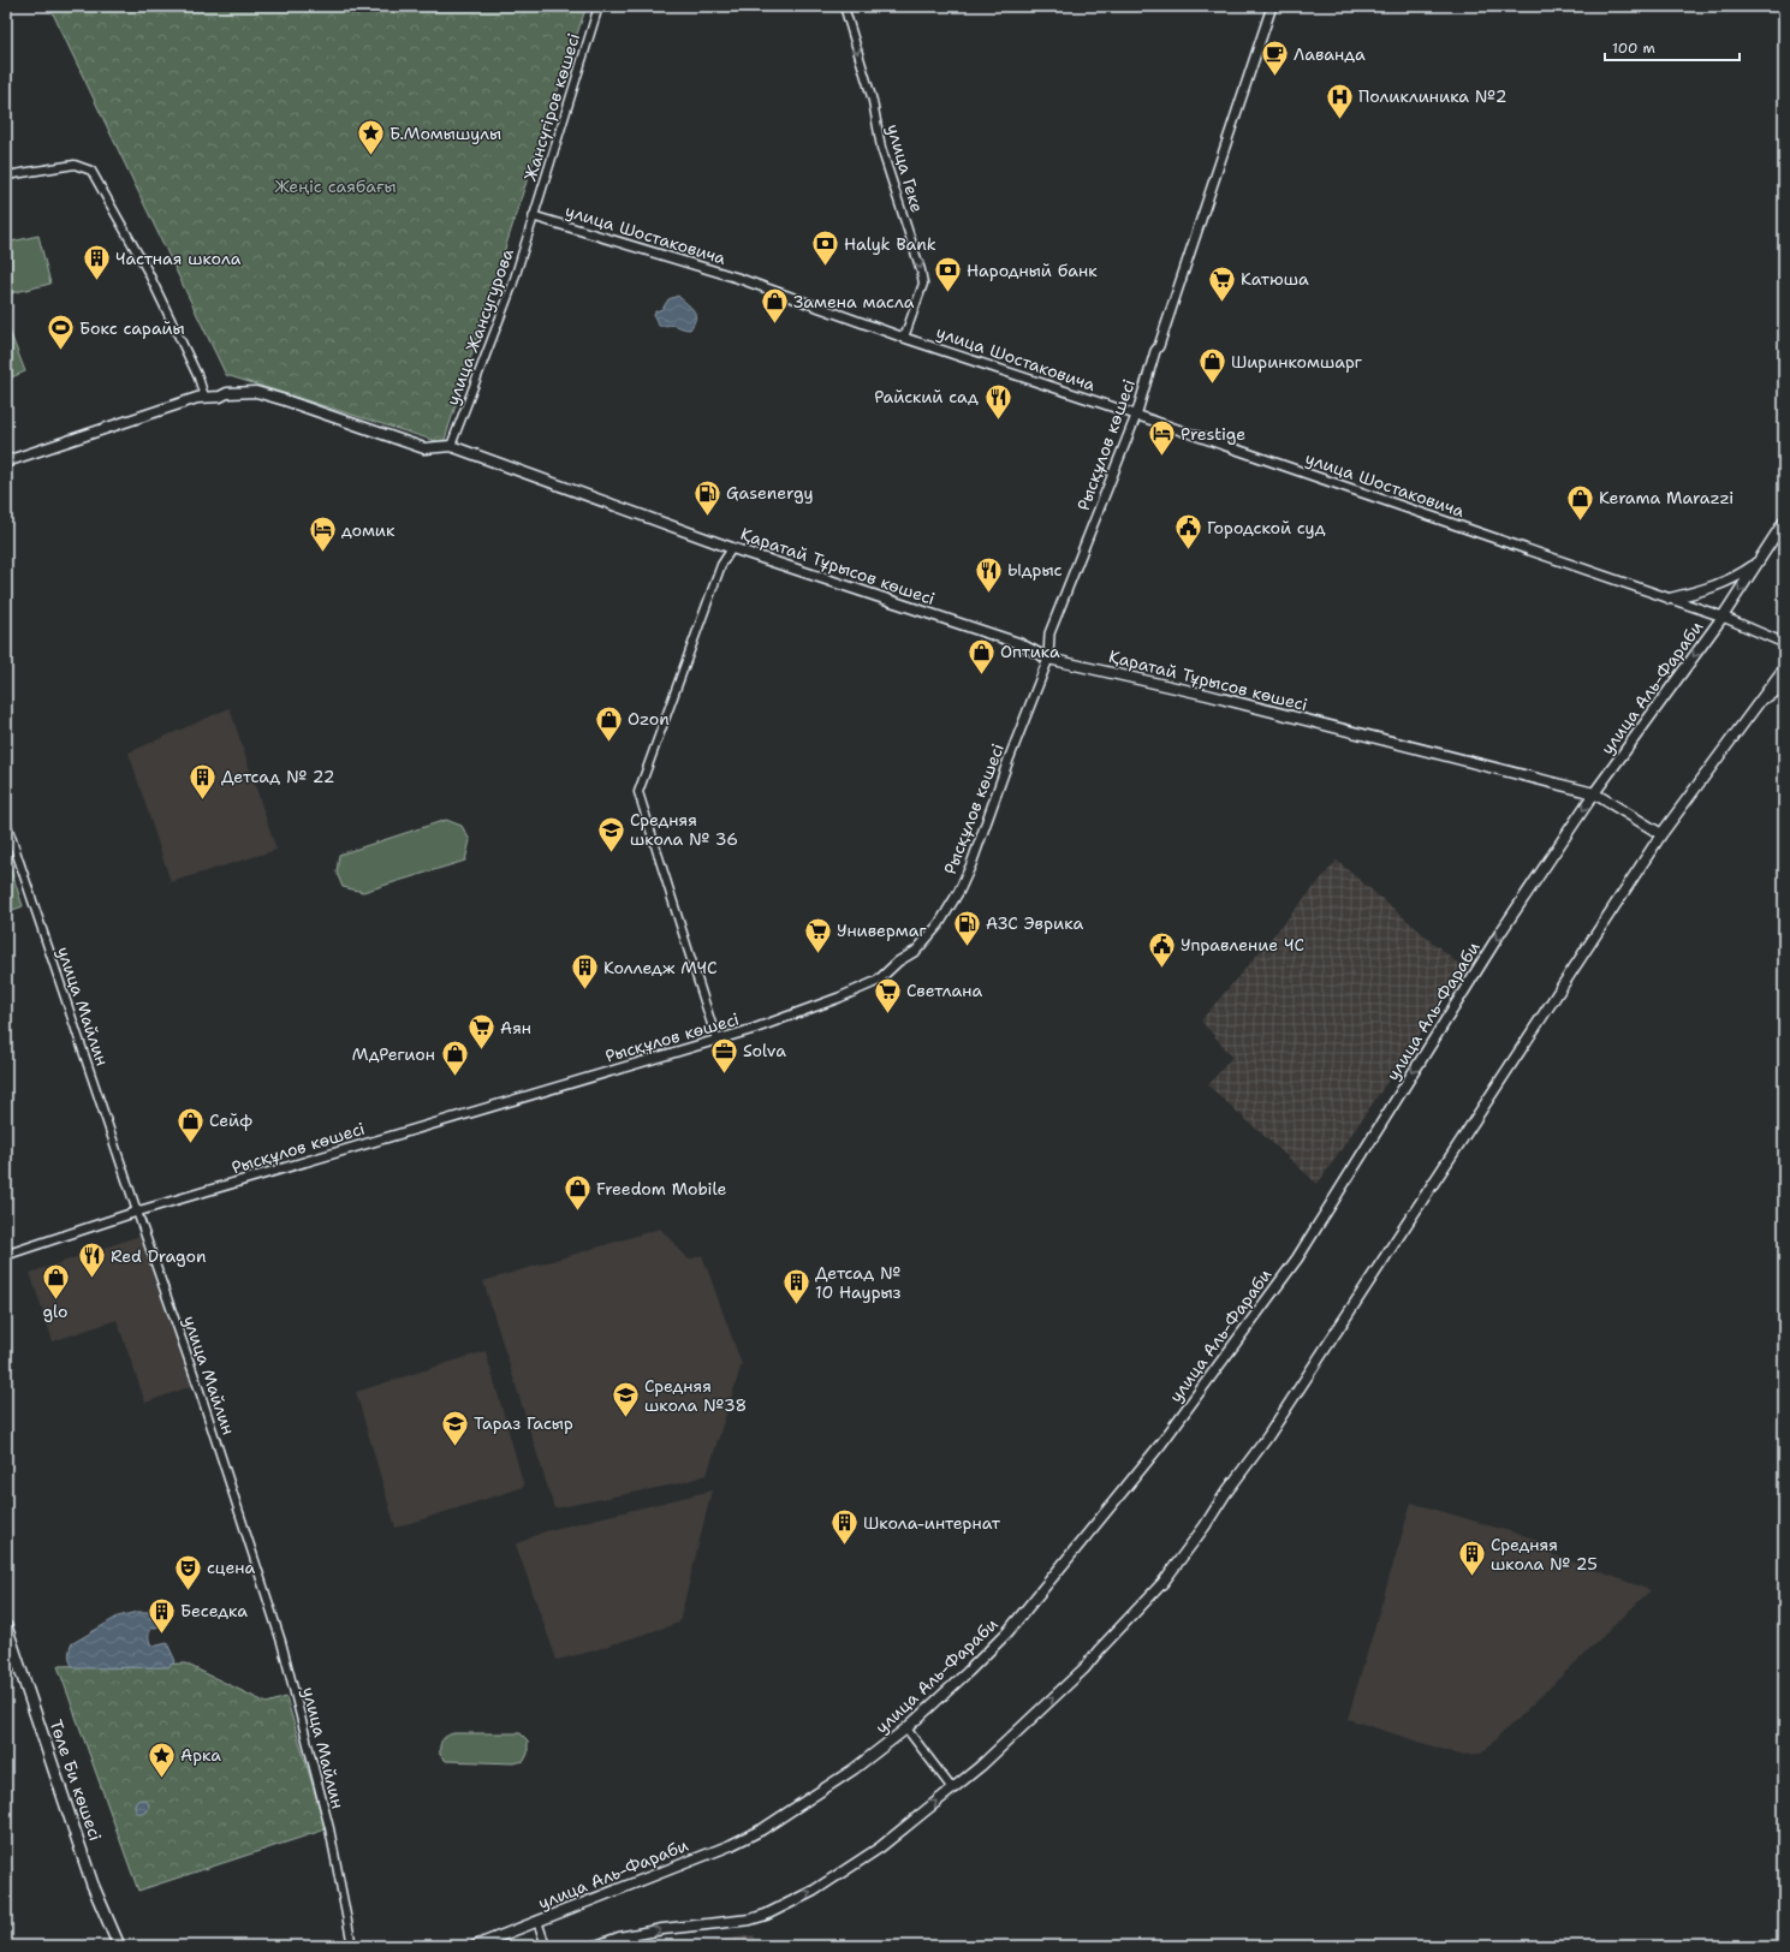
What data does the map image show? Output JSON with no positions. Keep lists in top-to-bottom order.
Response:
{
  "streets": {
    "main road": ["Қаратай Тұрысов көшесі", "улица Аль-Фараби", "Төле Би көшесі"],
    "street": [
      "Жансүгіров көшесі",
      "улица Геке",
      "улица Шостаковича",
      "улица Жансугурова",
      "Рысқұлов көшесі",
      "улица Майлин"
    ]
  },
  "crossings": [
    ["Жансүгіров көшесі", "улица Шостаковича"],
    ["Жансүгіров көшесі", "улица Жансугурова"],
    ["улица Геке", "улица Шостаковича"],
    ["улица Шостаковича", "улица Жансугурова"],
    ["улица Шостаковича", "Рысқұлов көшесі"],
    ["улица Шостаковича", "улица Аль-Фараби"],
    ["улица Жансугурова", "Қаратай Тұрысов көшесі"],
    ["Рысқұлов көшесі", "Қаратай Тұрысов көшесі"],
    ["Рысқұлов көшесі", "улица Майлин"],
    ["Қаратай Тұрысов көшесі", "улица Аль-Фараби"]
  ],
  "one_way": ["улица Геке"],
  "parks": ["Жеңіс саябағы"],
  "places": {
    "cafe": ["Лаванда"],
    "hospital": ["Поликлиника №2"],
    "place": ["Б.Момышулы", "Арка"],
    "bank": ["Halyk Bank", "Народный банк"],
    "building": [
      "Частная школа",
      "Детсад № 22",
      "Колледж МЧС",
      "Детсад № 10 Наурыз",
      "Школа-интернат",
      "Средняя школа № 25",
      "Беседка"
    ],
    "supermarket": [
      "Катюша",
      "Универмаг",
      "Светлана",
      "Аян"
    ],
    "shop": [
      "Замена масла",
      "Ширинкомшарг",
      "Kerama Marazzi",
      "Оптика",
      "Ozon",
      "МдРегион",
      "Сейф",
      "Freedom Mobile",
      "glo"
    ],
    "sports": ["Бокс сарайы"],
    "restaurant": ["Райский сад", "Ыдрыс", "Red Dragon"],
    "hotel": ["Prestige", "домик"],
    "fuel station": ["Gasenergy", "АЗС Эврика"],
    "public building": ["Городской суд", "Управление ЧС"],
    "school or university": ["Средняя школа № 36", "Средняя школа №38", "Тараз Гасыр"],
    "office": ["Solva"],
    "theatre": ["сцена"]
  },
  "scale_bar": "100 m"
}
